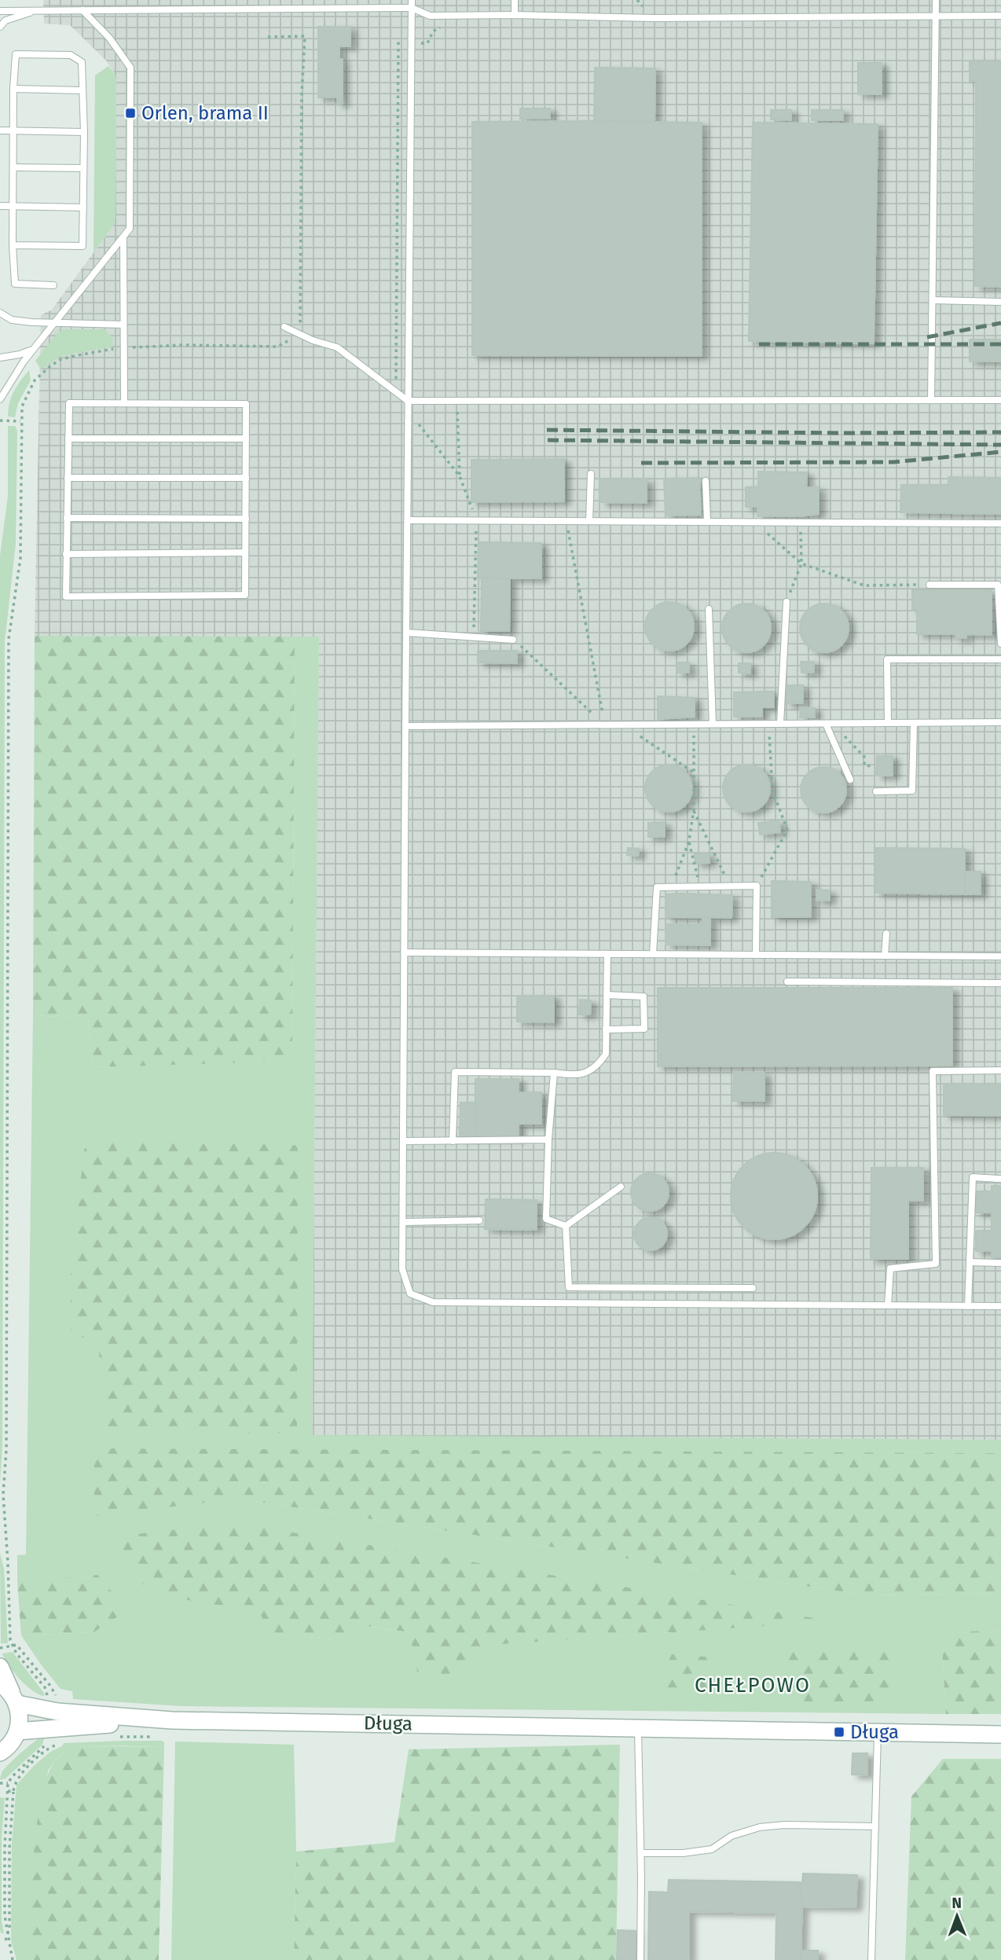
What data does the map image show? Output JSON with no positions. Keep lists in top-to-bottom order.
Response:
{
  "streets": {
    "main road": ["Długa"]
  },
  "districts": ["CHEŁPOWO"],
  "places": {
    "transit": ["Orlen, brama II", "Długa"]
  },
  "north": "top"
}
